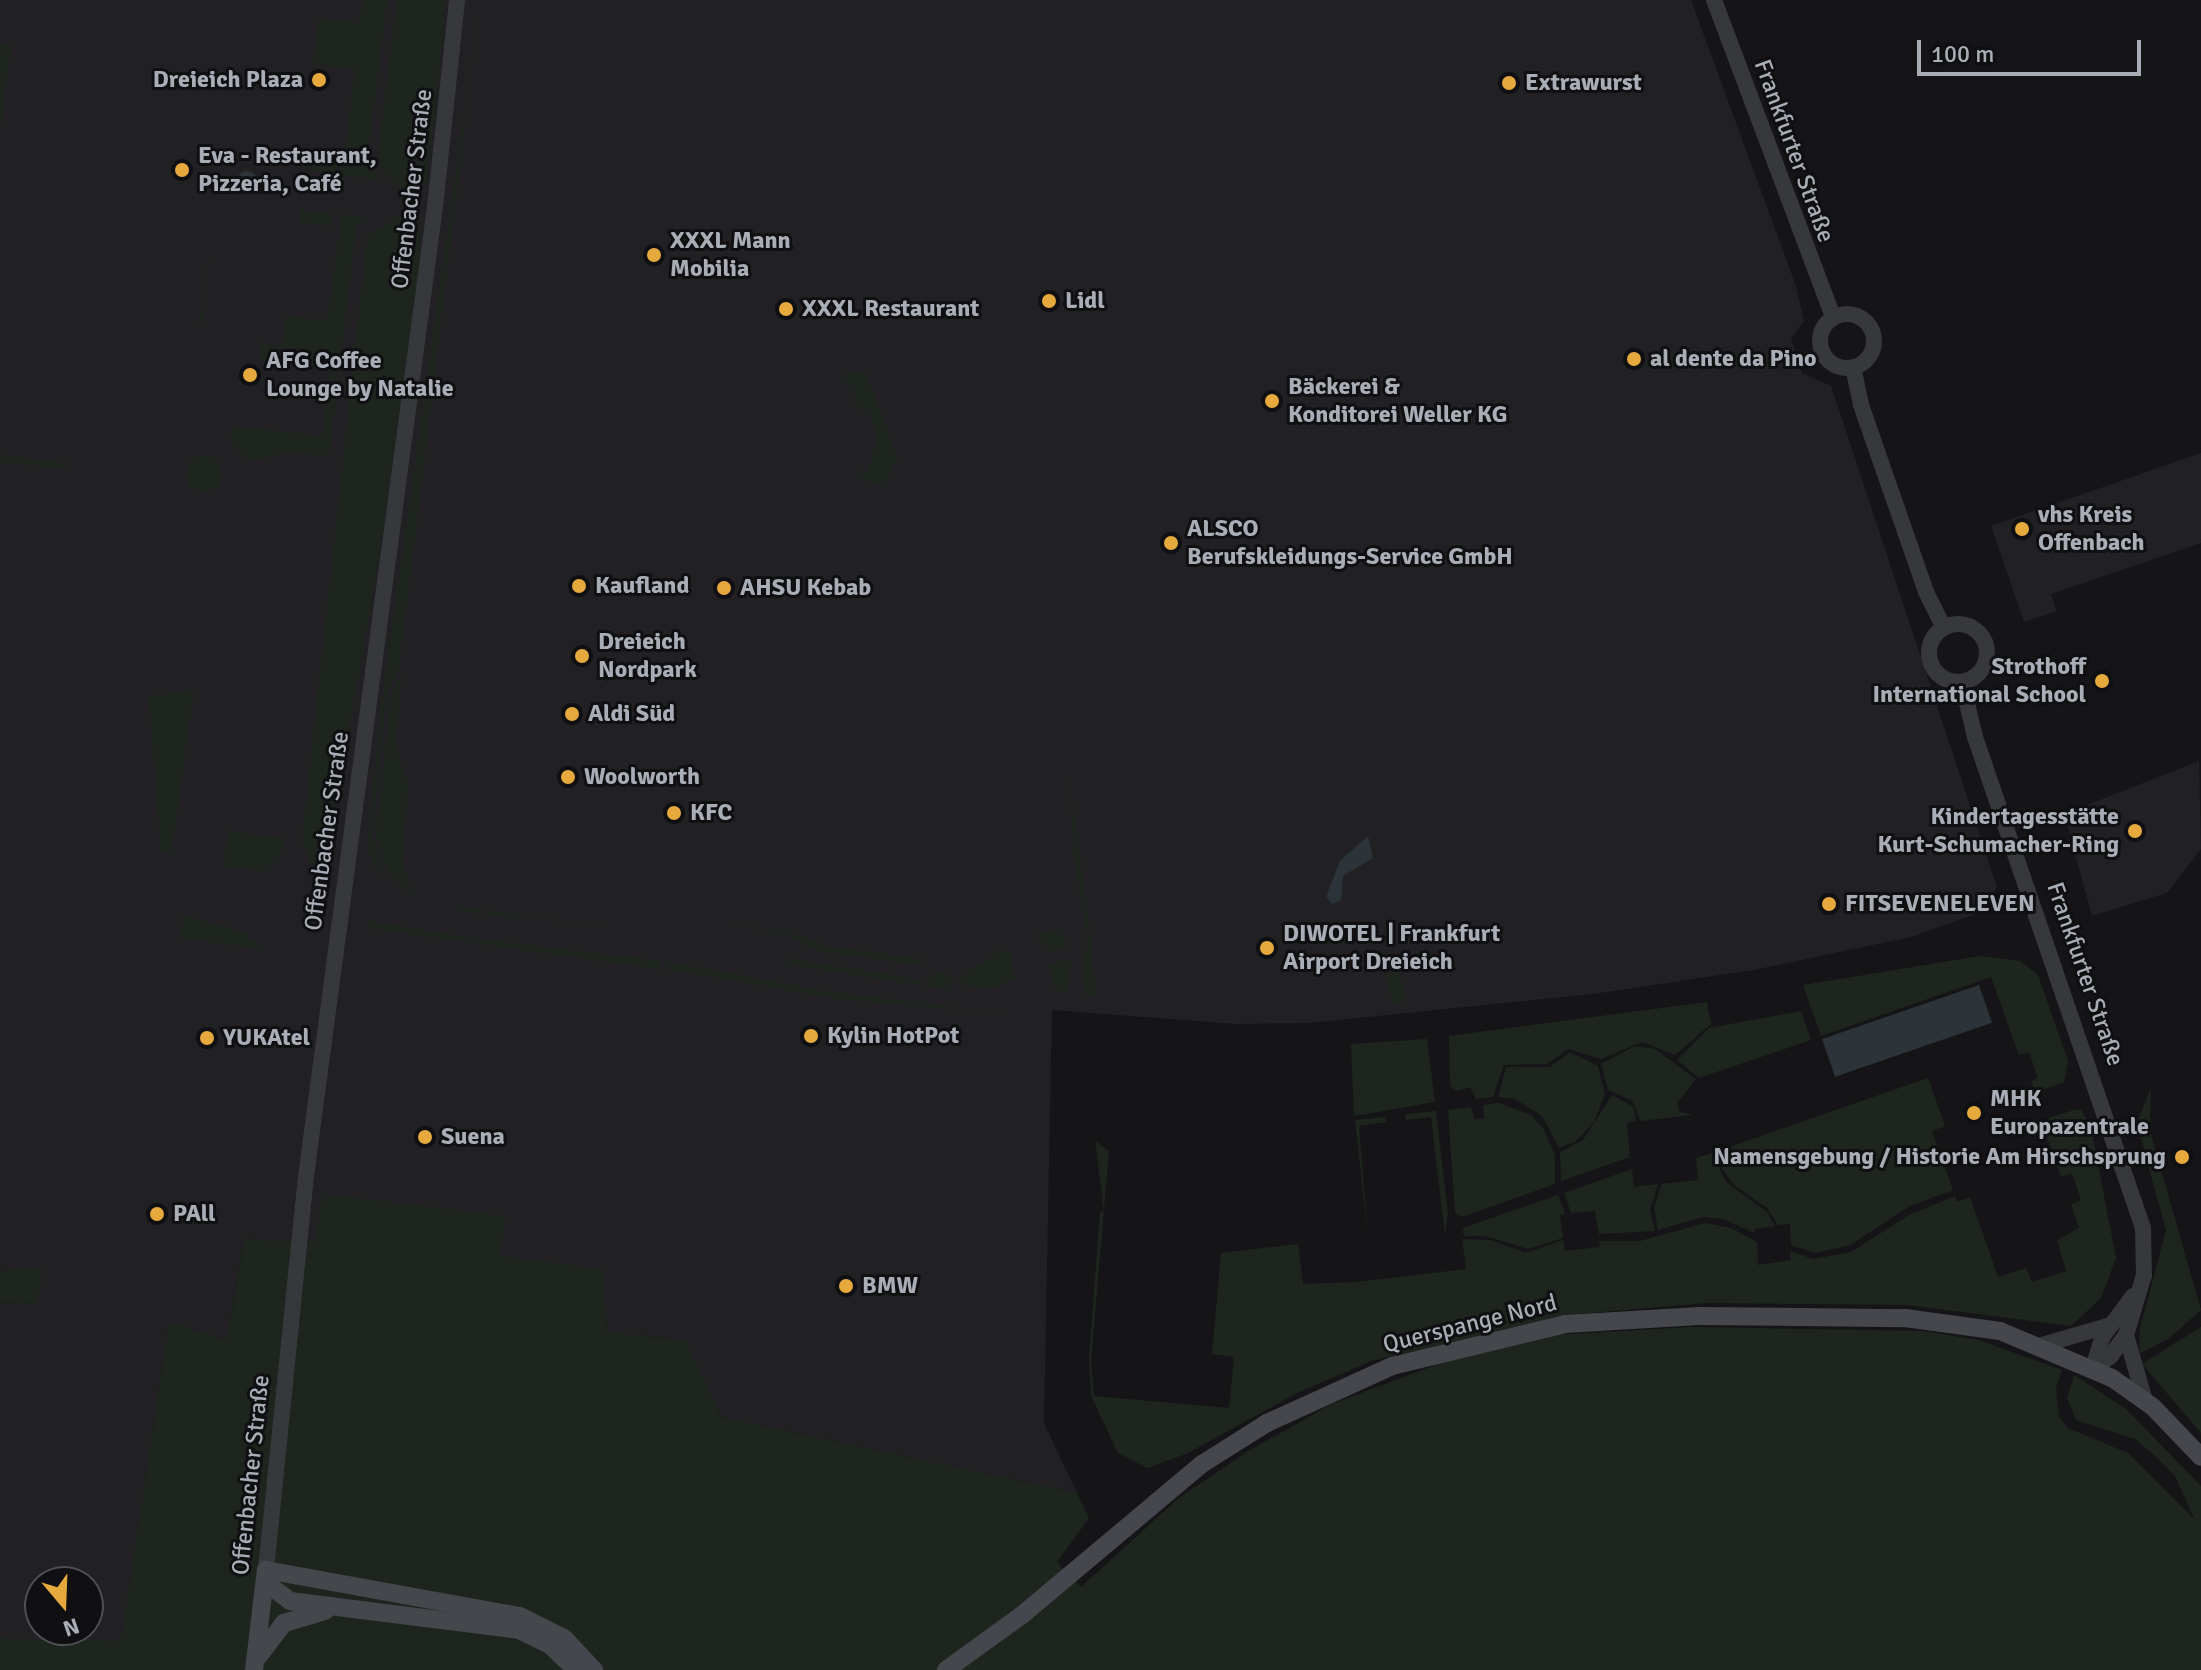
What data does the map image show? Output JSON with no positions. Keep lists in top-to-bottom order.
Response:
{
  "streets": {
    "main road": ["Offenbacher Straße", "Querspange Nord"],
    "street": ["Frankfurter Straße"]
  },
  "crossings": [
    ["Frankfurter Straße", "Querspange Nord"]
  ],
  "places": [
    "Dreieich Plaza",
    "Extrawurst",
    "Eva - Restaurant, Pizzeria, Café",
    "XXXL Mann Mobilia",
    "Lidl",
    "XXXL Restaurant",
    "al dente da Pino",
    "AFG Coffee Lounge by Natalie",
    "Bäckerei & Konditorei Weller KG",
    "vhs Kreis Offenbach",
    "ALSCO Berufskleidungs-Service GmbH",
    "Kaufland",
    "AHSU Kebab",
    "Dreieich Nordpark",
    "Strothoff International School",
    "Aldi Süd",
    "Woolworth",
    "KFC",
    "Kindertagesstätte Kurt-Schumacher-Ring",
    "FITSEVENELEVEN",
    "DIWOTEL | Frankfurt Airport Dreieich",
    "Kylin HotPot",
    "YUKAtel",
    "MHK Europazentrale",
    "Suena",
    "Namensgebung / Historie Am Hirschsprung",
    "PAll",
    "BMW"
  ],
  "scale_bar": "100 m",
  "north": "bottom"
}
